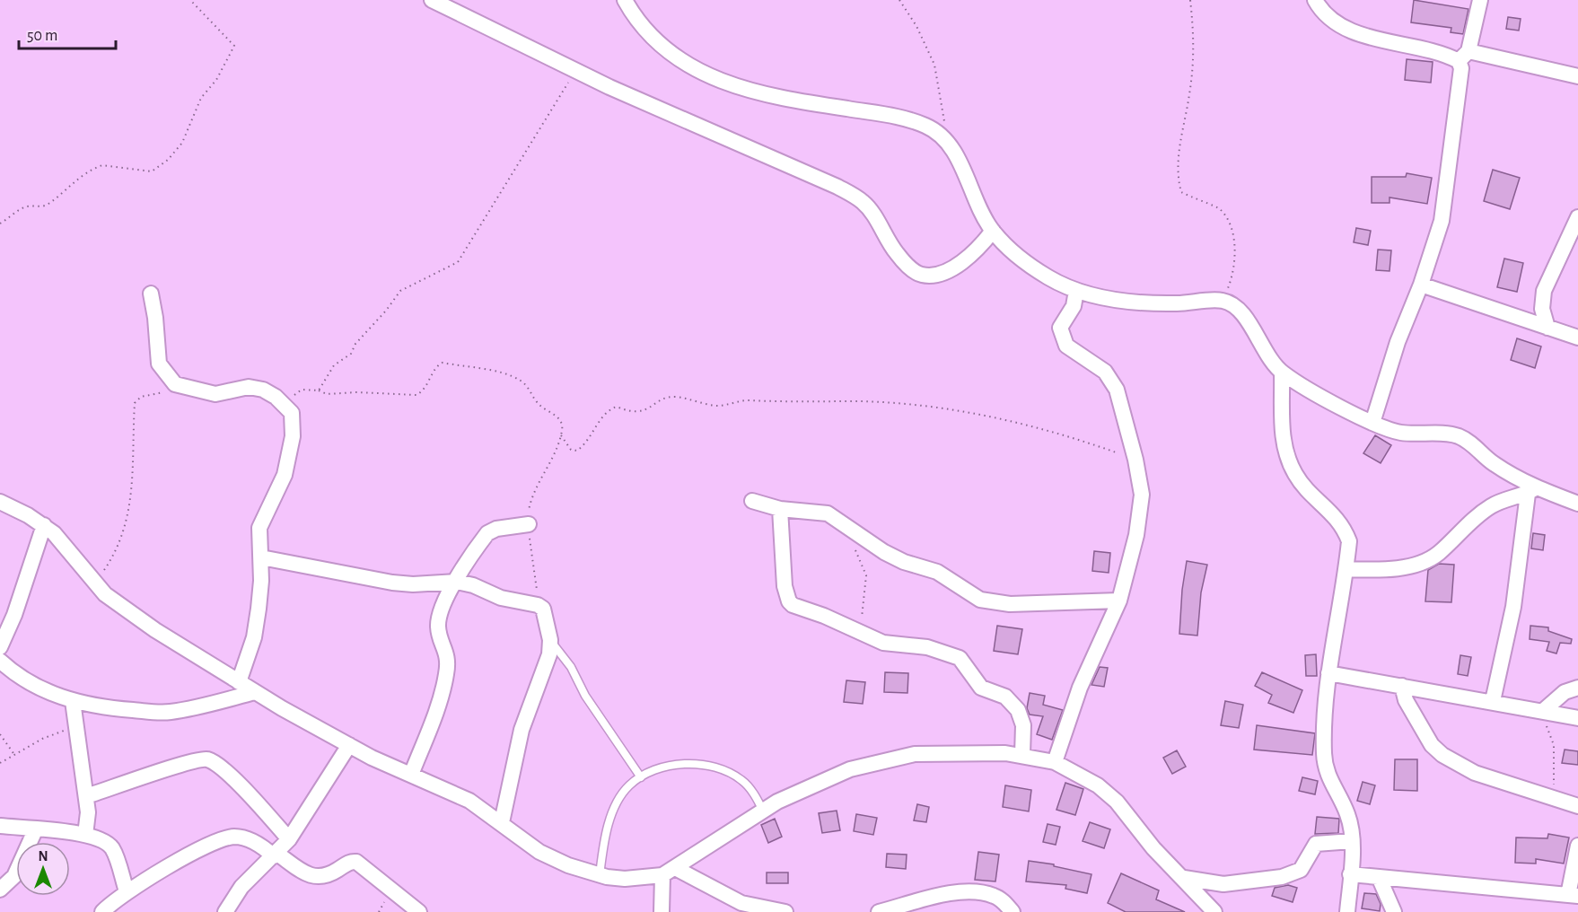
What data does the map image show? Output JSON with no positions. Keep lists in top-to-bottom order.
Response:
{
  "scale_bar": "50 m",
  "north": "top"
}
